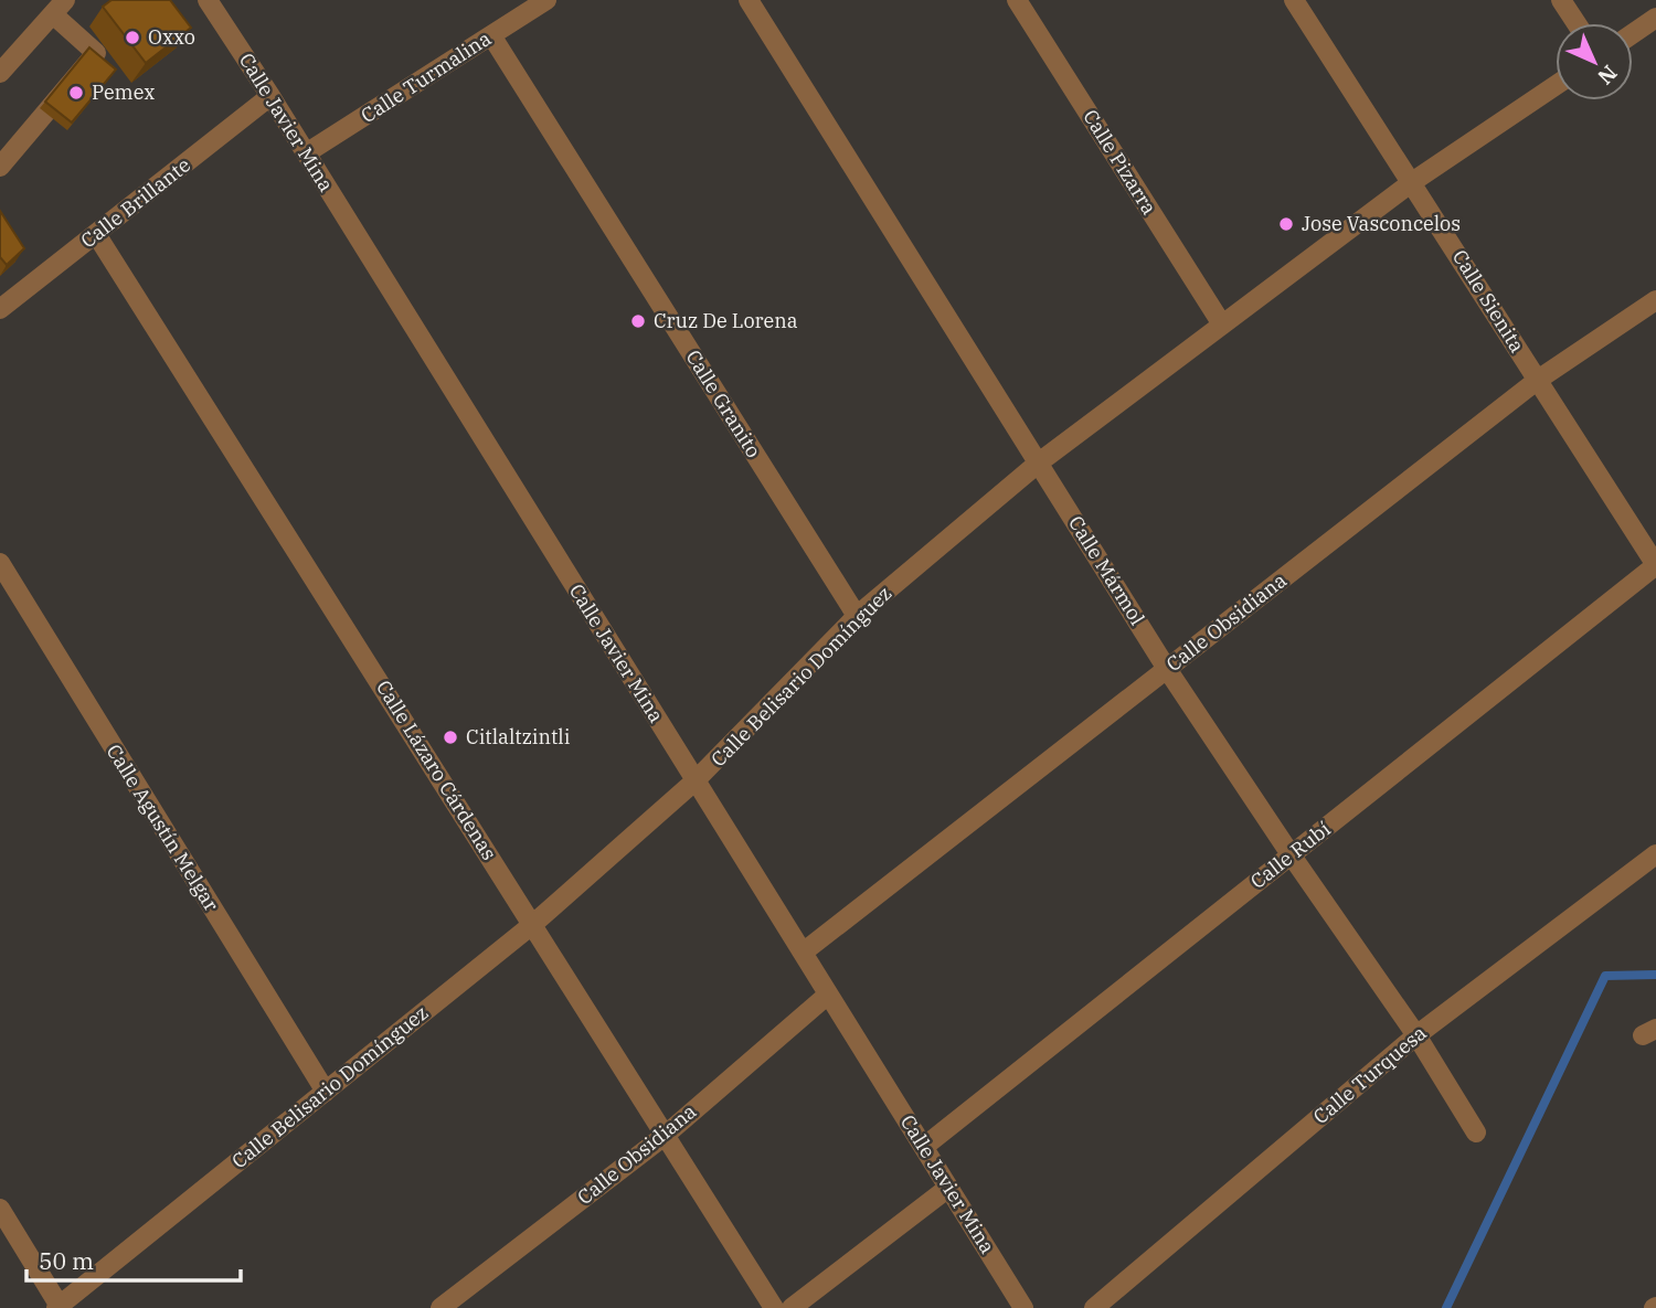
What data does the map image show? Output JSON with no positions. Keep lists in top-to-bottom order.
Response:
{
  "streets": {
    "street": [
      "Calle Turmalina",
      "Calle Javier Mina",
      "Calle Pizarra",
      "Calle Brillante",
      "Calle Sienita",
      "Calle Granito",
      "Calle Mármol",
      "Calle Obsidiana",
      "Calle Belisario Domínguez",
      "Calle Lázaro Cárdenas",
      "Calle Agustín Melgar",
      "Calle Rubí",
      "Calle Turquesa"
    ]
  },
  "crossings": [
    ["Calle Turmalina", "Calle Javier Mina"],
    ["Calle Turmalina", "Calle Granito"],
    ["Calle Javier Mina", "Calle Brillante"],
    ["Calle Javier Mina", "Calle Obsidiana"],
    ["Calle Javier Mina", "Calle Belisario Domínguez"],
    ["Calle Javier Mina", "Calle Rubí"],
    ["Calle Pizarra", "Calle Belisario Domínguez"],
    ["Calle Brillante", "Calle Lázaro Cárdenas"],
    ["Calle Sienita", "Calle Obsidiana"],
    ["Calle Sienita", "Calle Belisario Domínguez"],
    ["Calle Sienita", "Calle Rubí"],
    ["Calle Granito", "Calle Belisario Domínguez"],
    ["Calle Mármol", "Calle Obsidiana"],
    ["Calle Mármol", "Calle Belisario Domínguez"],
    ["Calle Mármol", "Calle Rubí"],
    ["Calle Mármol", "Calle Turquesa"],
    ["Calle Obsidiana", "Calle Lázaro Cárdenas"],
    ["Calle Belisario Domínguez", "Calle Lázaro Cárdenas"],
    ["Calle Belisario Domínguez", "Calle Agustín Melgar"]
  ],
  "places": [
    "Oxxo",
    "Pemex",
    "Jose Vasconcelos",
    "Cruz De Lorena",
    "Citlaltzintli"
  ],
  "scale_bar": "50 m",
  "north": "bottom right"
}
